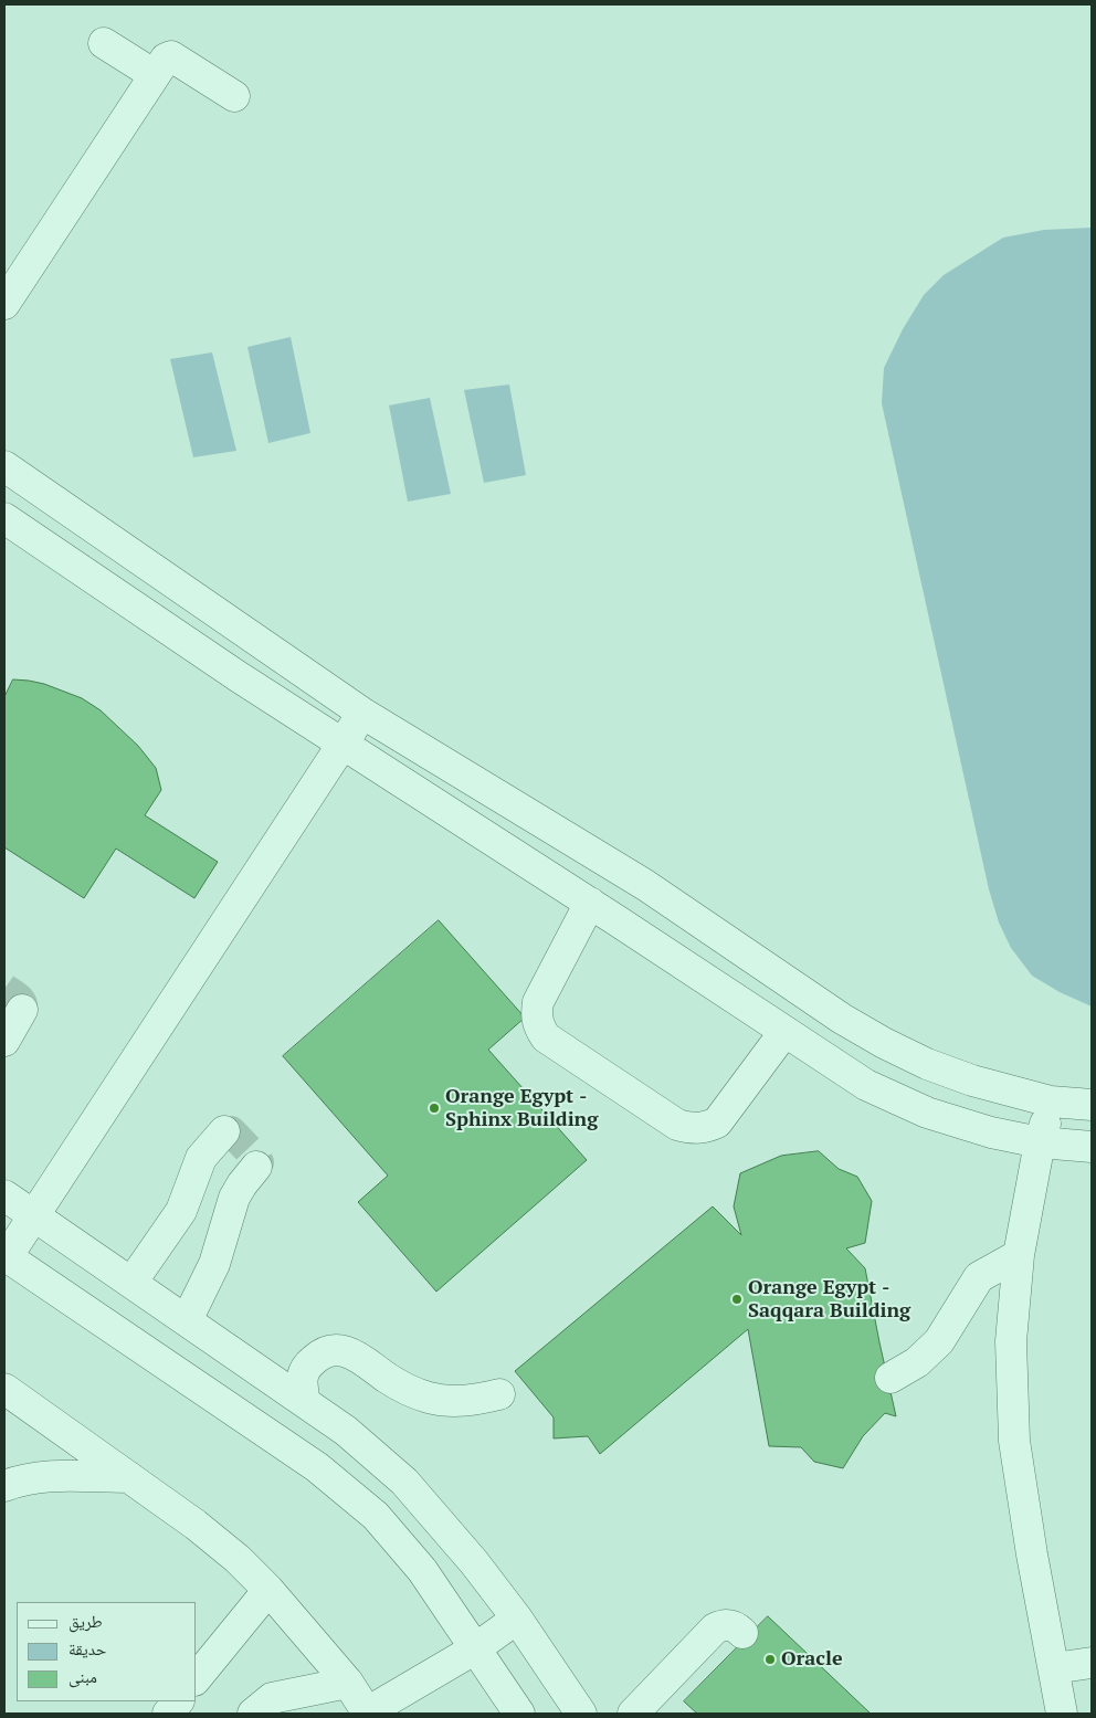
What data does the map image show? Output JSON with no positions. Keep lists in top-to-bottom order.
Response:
{
  "places": ["Orange Egypt - Sphinx Building", "Orange Egypt - Saqqara Building", "Oracle"],
  "legend": ["طريق", "حديقة", "مبنى"]
}
